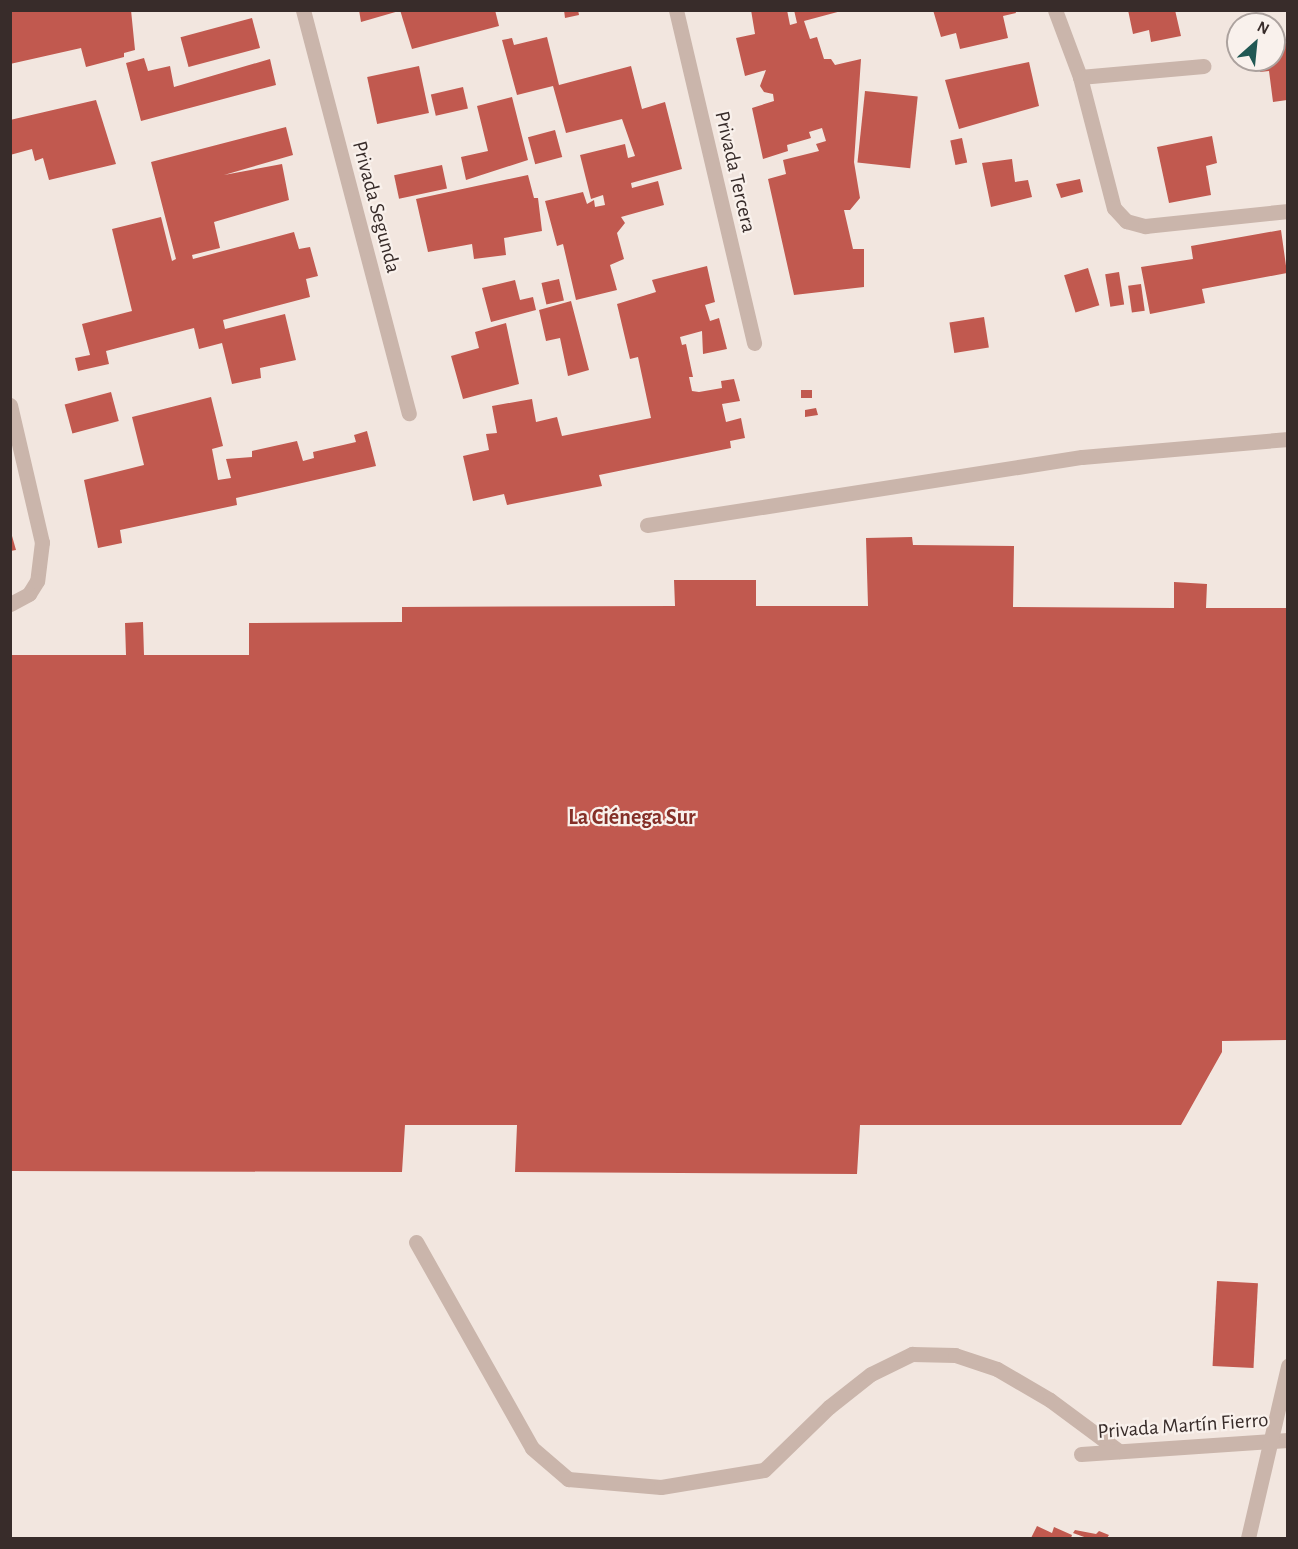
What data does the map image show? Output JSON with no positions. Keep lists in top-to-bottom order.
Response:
{
  "streets": {
    "street": ["Privada Tercera", "Privada Segunda", "Privada Martín Fierro"]
  },
  "districts": ["La Ciénega Sur"],
  "north": "top right"
}
